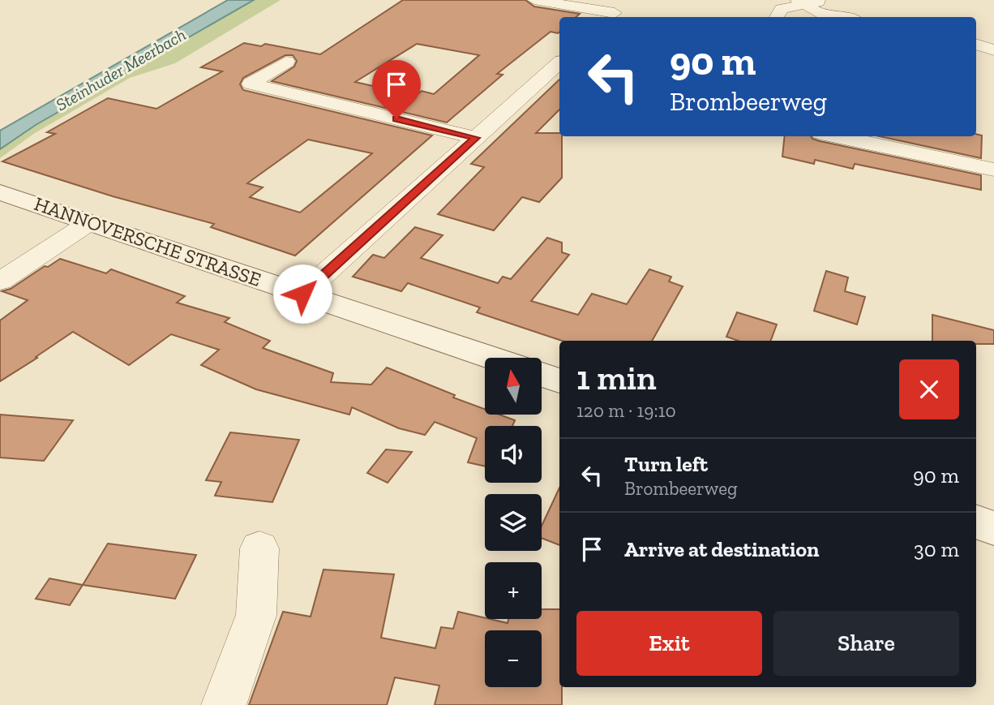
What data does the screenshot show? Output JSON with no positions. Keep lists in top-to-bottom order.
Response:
{
  "streets": {
    "street": ["HANNOVERSCHE STRASSE"]
  },
  "water": ["Steinhuder Meerbach"],
  "north": "top",
  "page": {
    "turn": ["90 m", "Brombeerweg"],
    "heading": ["1 min", "120 m · 19:10"],
    "map_buttons": ["+", "−"],
    "list": [
      {
        "name": "Turn left",
        "note": "Brombeerweg",
        "value": "90 m"
      },
      {
        "name": "Arrive at destination",
        "value": "30 m"
      }
    ],
    "buttons": ["Exit", "Share"]
  }
}
